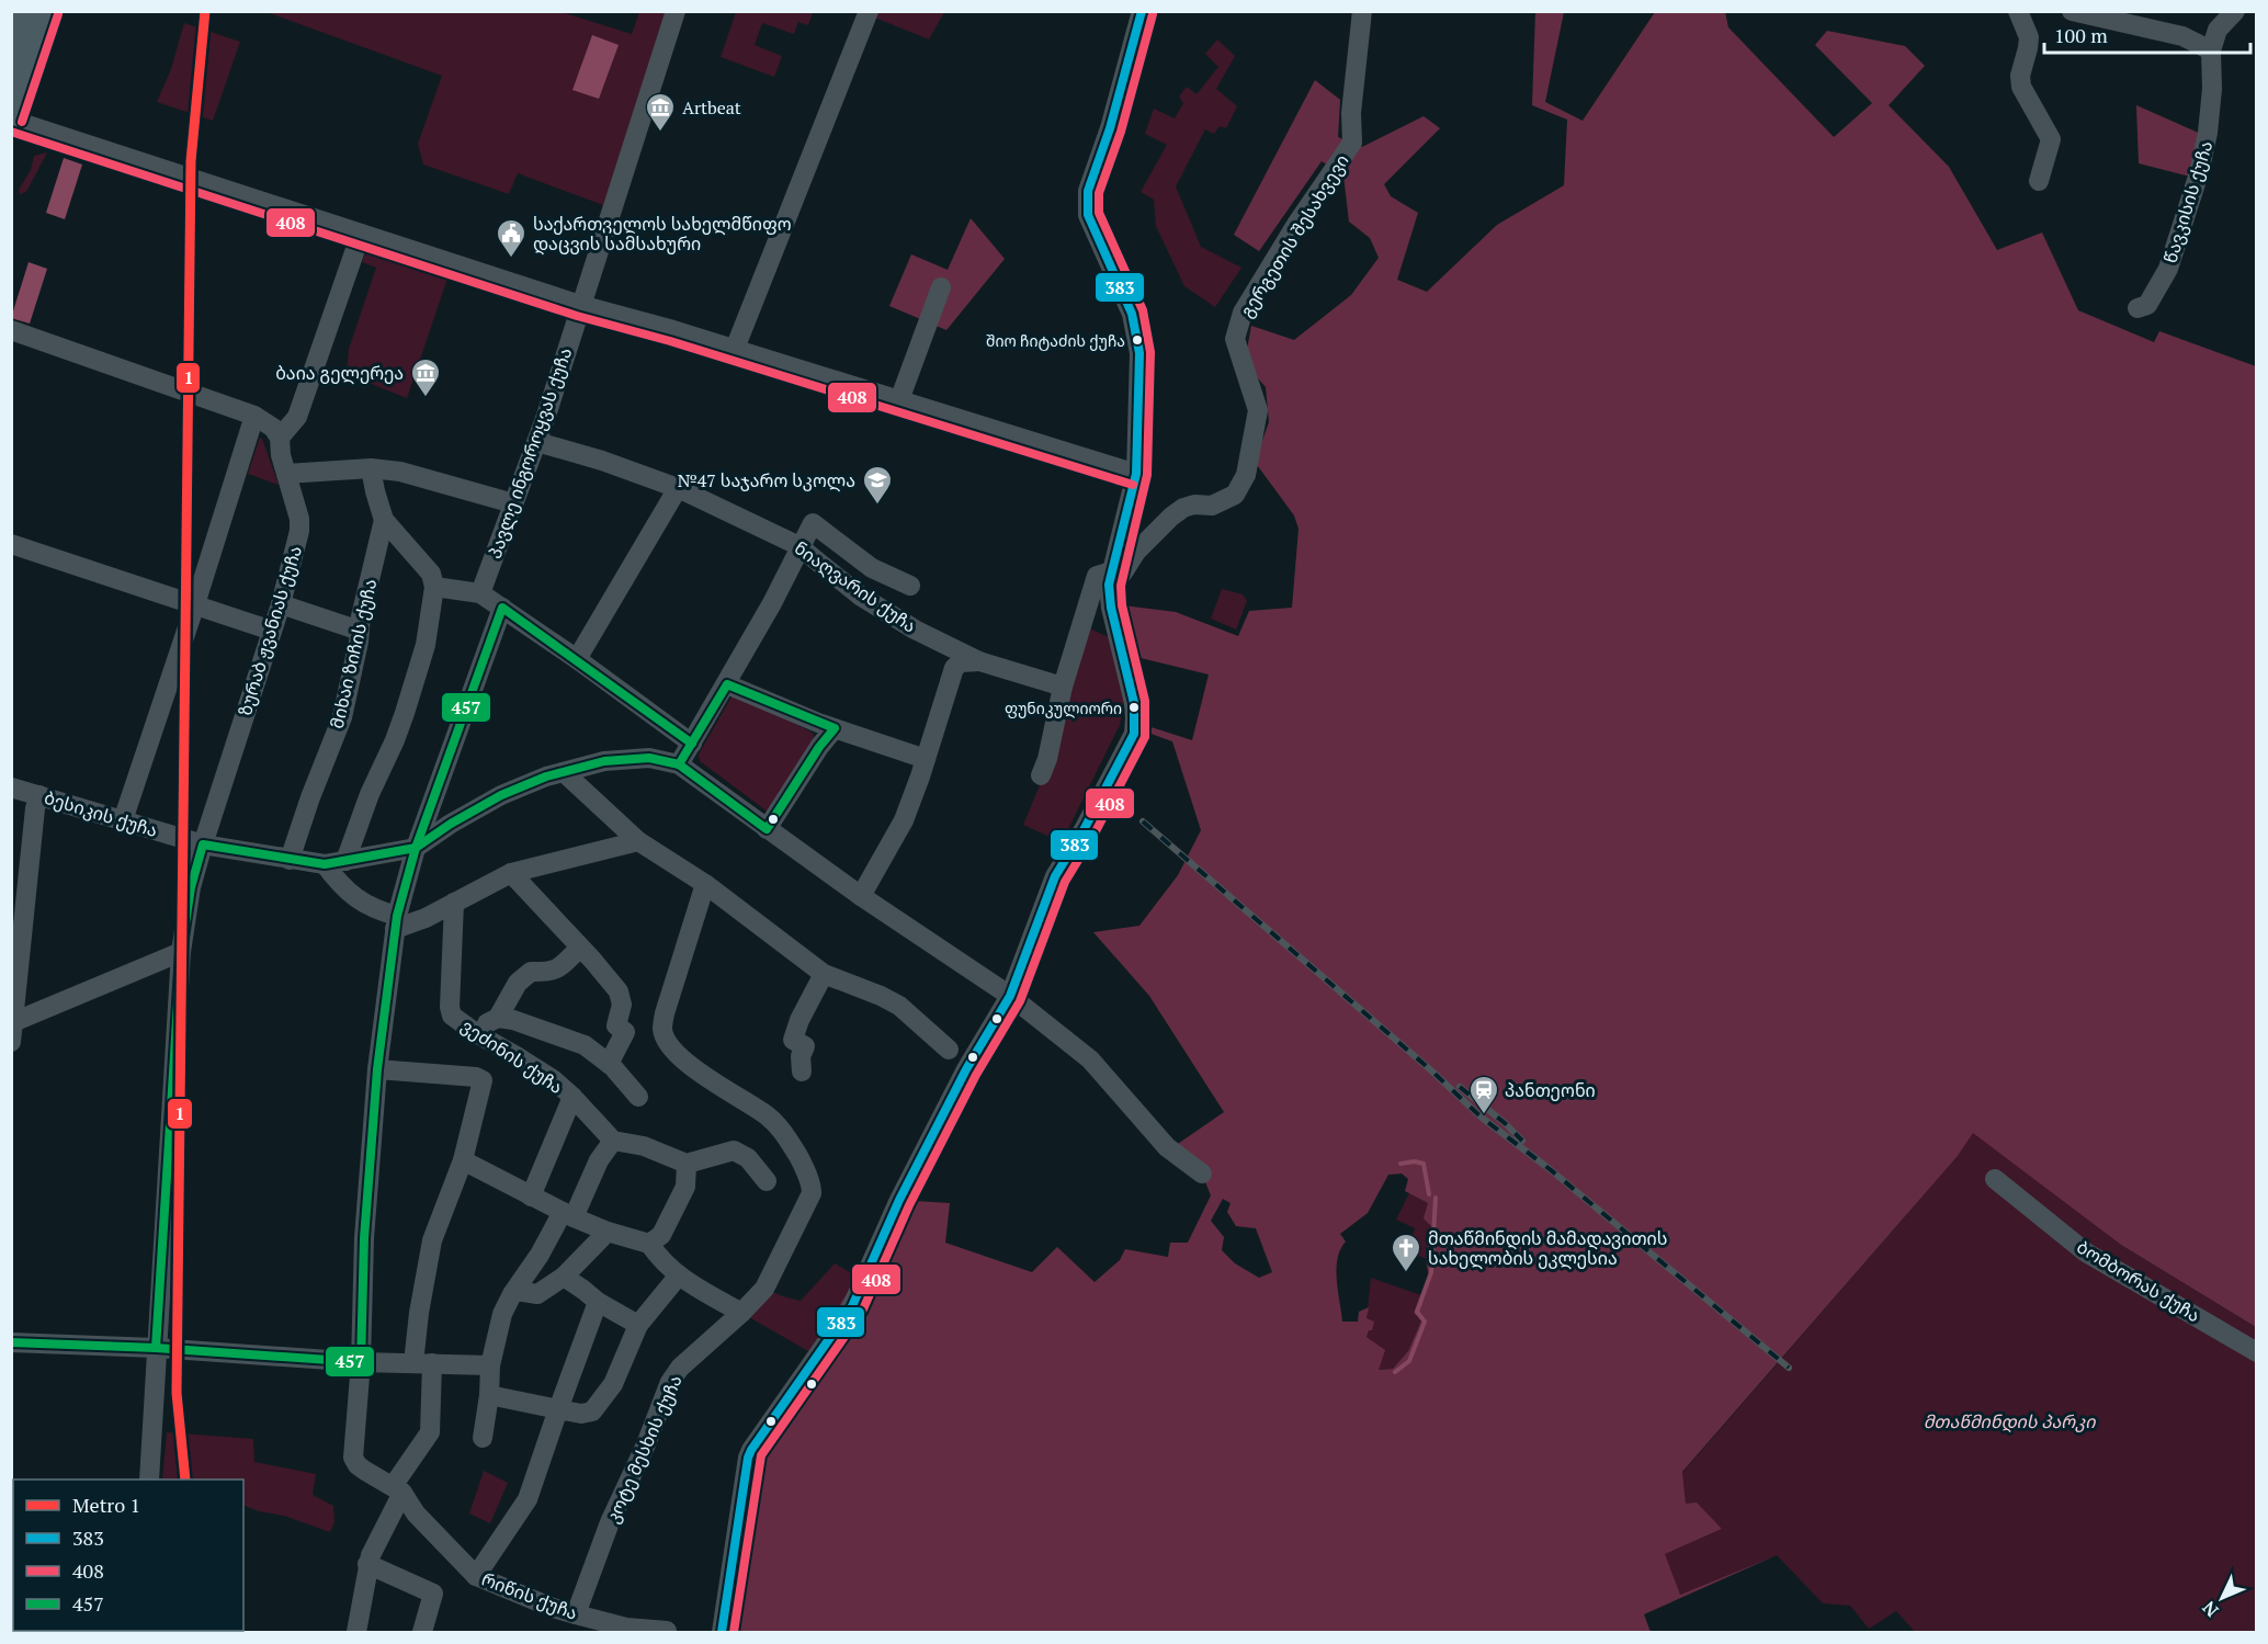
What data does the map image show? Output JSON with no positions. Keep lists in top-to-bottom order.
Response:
{
  "streets": {
    "street": [
      "წავკისის ქუჩა",
      "გერგეთის შესახვევი",
      "პავლე ინგოროყვას ქუჩა",
      "ნიაღვარის ქუჩა",
      "ზურაბ ჟვანიას ქუჩა",
      "მიხაი ზიჩის ქუჩა",
      "ბესიკის ქუჩა",
      "ვეძინის ქუჩა",
      "ბომბორას ქუჩა",
      "კოტე მესხის ქუჩა",
      "რიწის ქუჩა"
    ]
  },
  "crossings": [
    ["პავლე ინგოროყვას ქუჩა", "ნიაღვარის ქუჩა"],
    ["ზურაბ ჟვანიას ქუჩა", "ბესიკის ქუჩა"],
    ["მიხაი ზიჩის ქუჩა", "ბესიკის ქუჩა"],
    ["კოტე მესხის ქუჩა", "რიწის ქუჩა"]
  ],
  "parks": ["მთაწმინდის პარკი"],
  "places": {
    "museum": ["Artbeat", "ბაია გელერეა"],
    "public building": ["საქართველოს სახელმწიფო დაცვის სამსახური"],
    "other": ["შიო ჩიტაძის ქუჩა", "ფუნიკულიორი"],
    "school or university": ["№47 საჯარო სკოლა"],
    "station": ["პანთეონი"],
    "church": ["მთაწმინდის მამადავითის სახელობის ეკლესია"]
  },
  "lines": [
    "metro line 1",
    "transit line 383",
    "transit line 408",
    "transit line 457"
  ],
  "legend": [
    "Metro 1",
    "383",
    "408",
    "457"
  ],
  "scale_bar": "100 m",
  "north": "bottom left"
}
